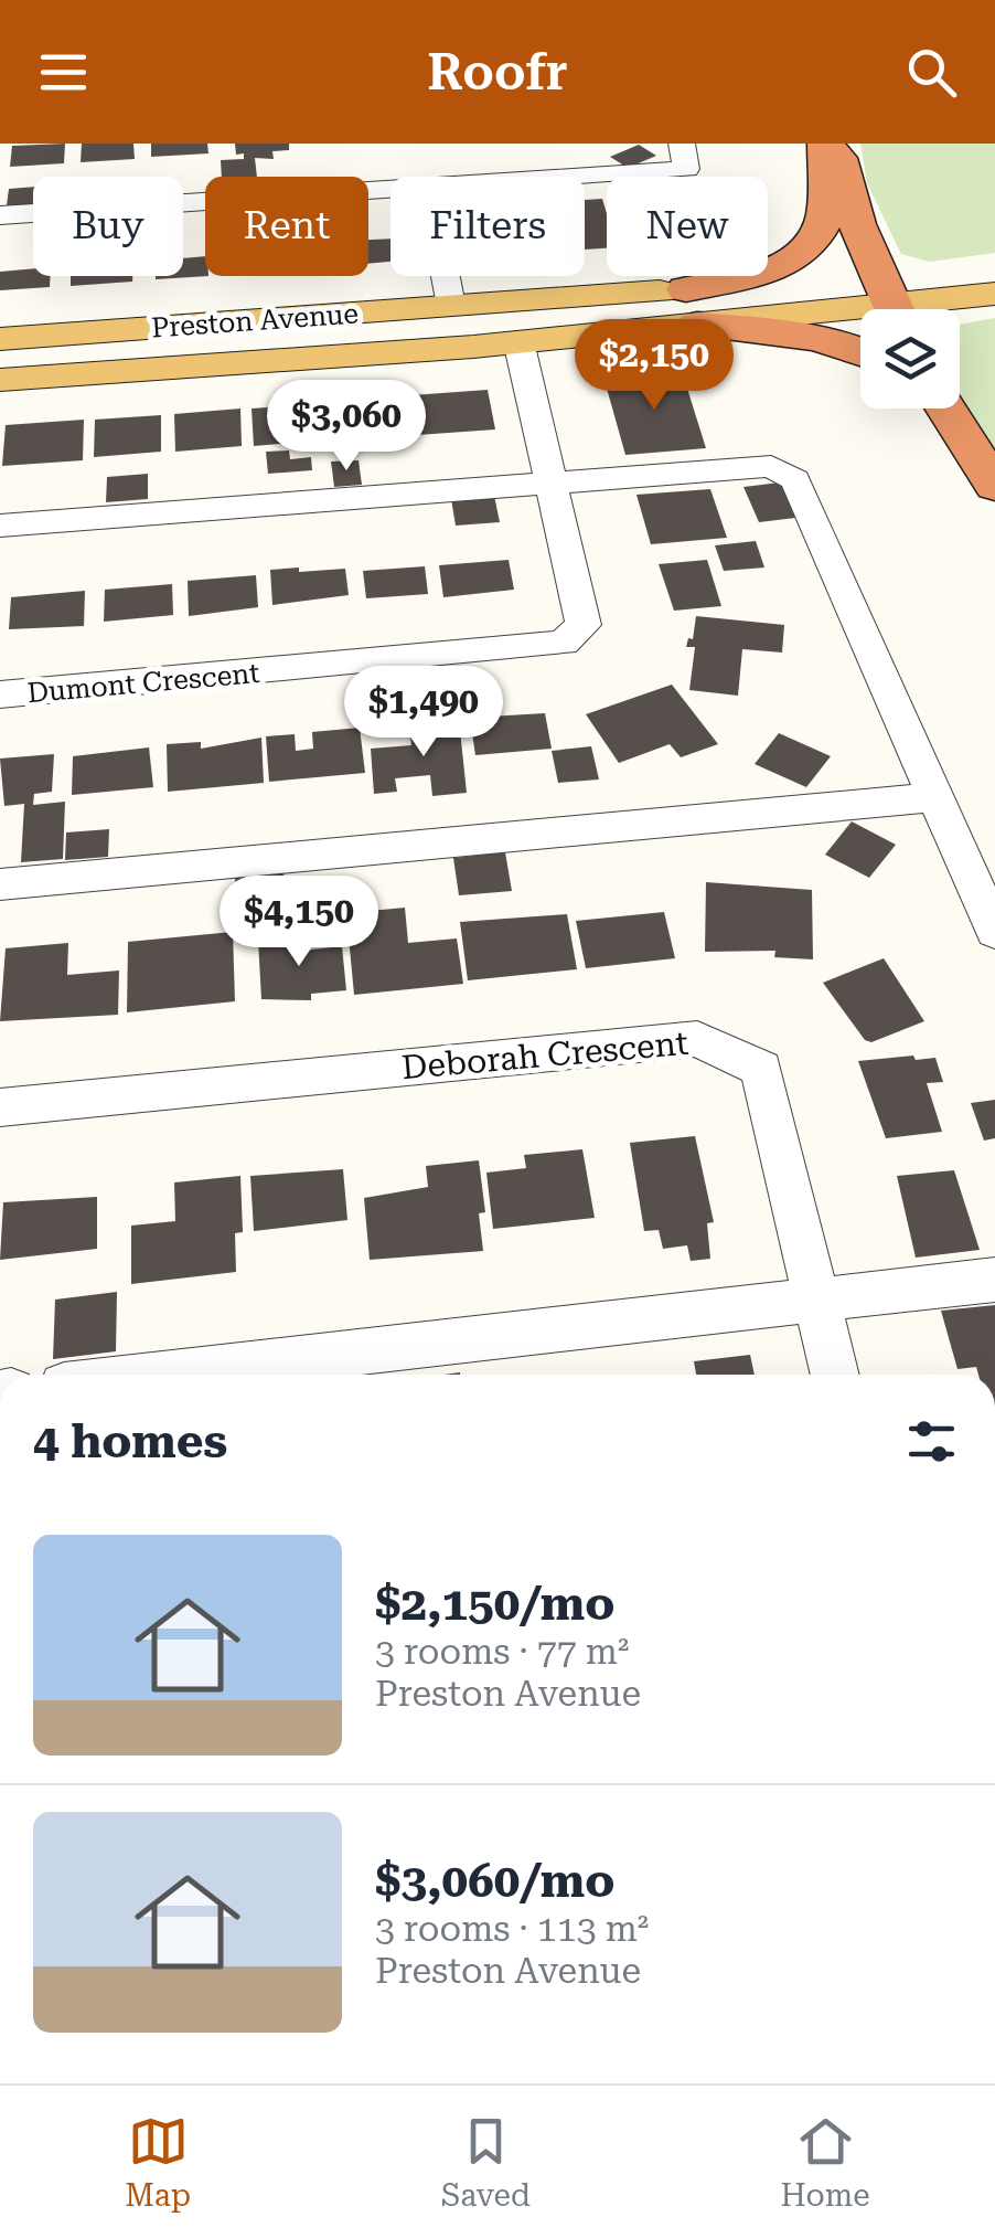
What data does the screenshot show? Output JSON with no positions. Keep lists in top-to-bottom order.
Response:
{
  "streets": {
    "main road": ["Preston Avenue"],
    "street": ["Dumont Crescent", "Deborah Crescent"]
  },
  "crossings": [
    ["Preston Avenue", "Dumont Crescent"]
  ],
  "page": {
    "header": "Roofr",
    "chip": [
      "Buy",
      "Rent",
      "Filters",
      "New"
    ],
    "price": [
      "$2,150",
      "$3,060",
      "$1,490",
      "$4,150"
    ],
    "heading": "4 homes",
    "list": [
      {
        "name": "$2,150/mo",
        "note": "3 rooms · 77 m² · Preston Avenue"
      },
      {
        "name": "$3,060/mo",
        "note": "3 rooms · 113 m² · Preston Avenue"
      }
    ],
    "tabs": ["Map", "Saved", "Home"]
  }
}
